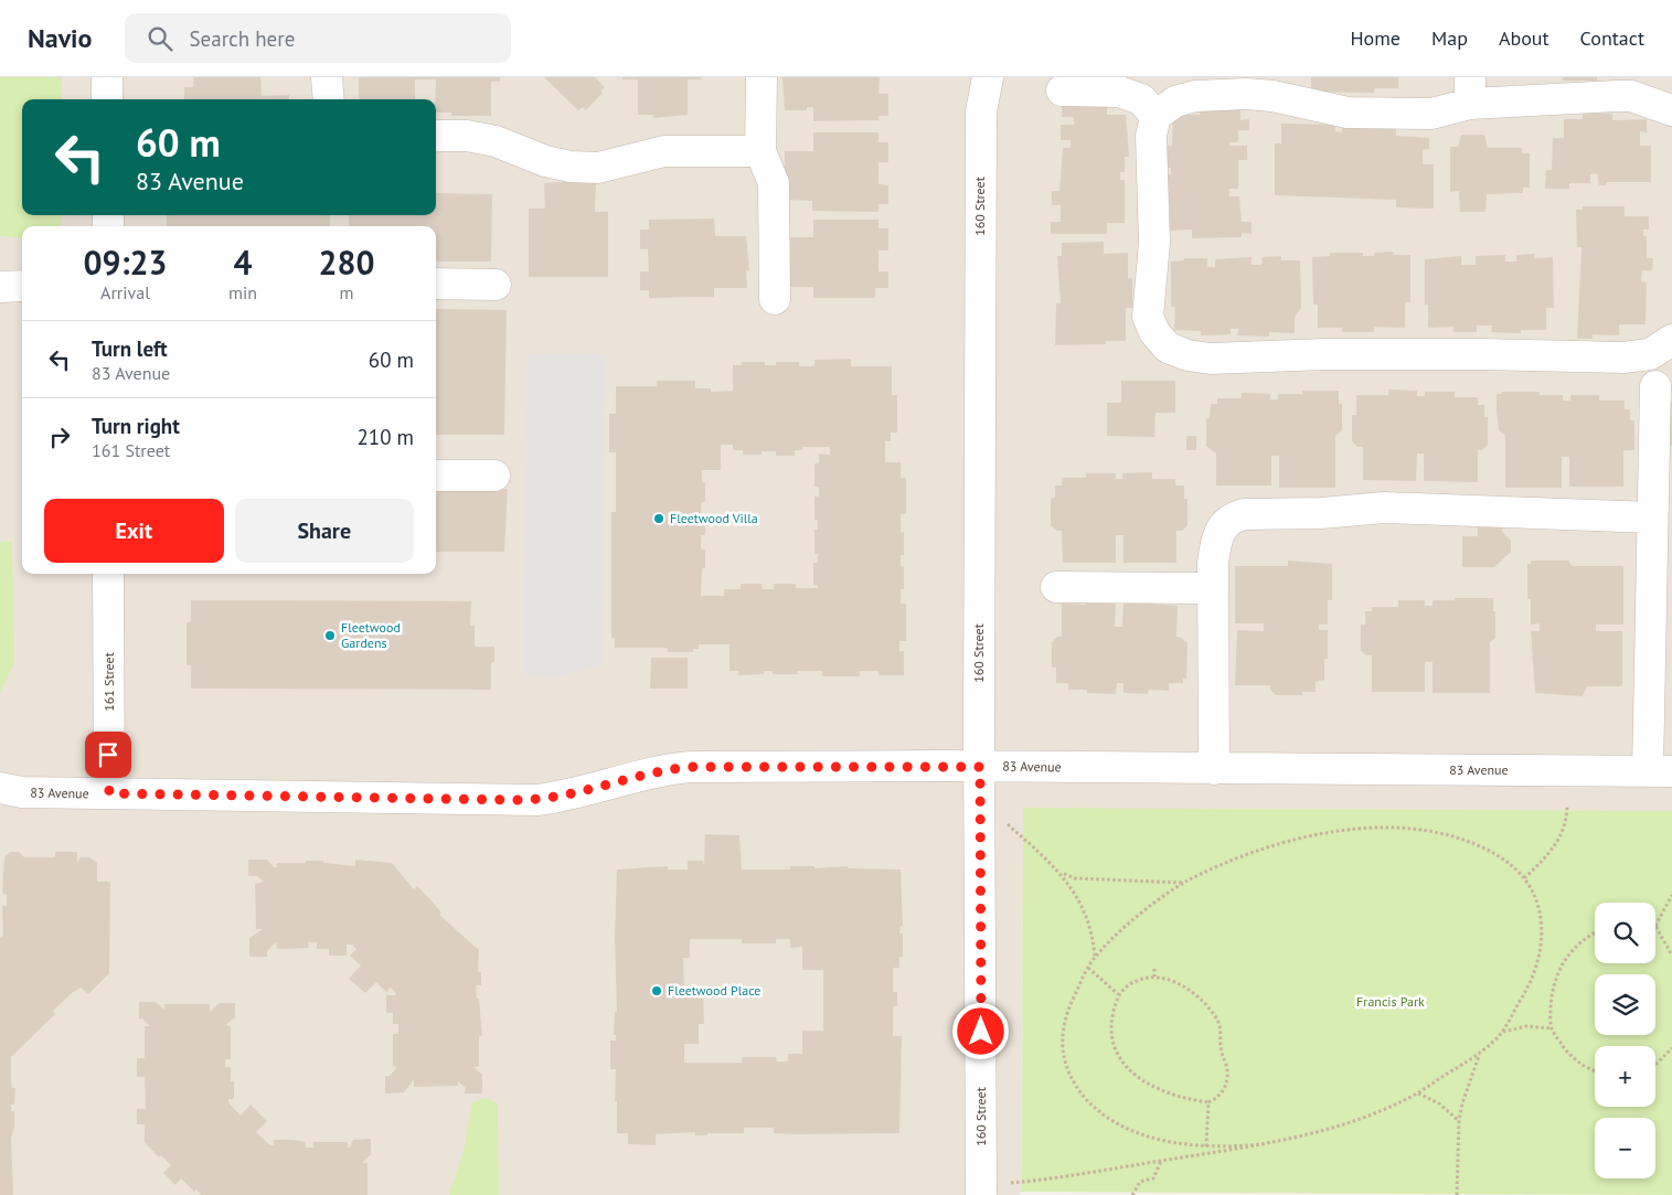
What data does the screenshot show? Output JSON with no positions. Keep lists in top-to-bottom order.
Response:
{
  "streets": {
    "street": ["160 Street", "161 Street", "83 Avenue"]
  },
  "crossings": [
    ["160 Street", "83 Avenue"],
    ["161 Street", "83 Avenue"]
  ],
  "parks": ["Francis Park"],
  "places": ["Fleetwood Villa", "Fleetwood Gardens", "Fleetwood Place"],
  "page": {
    "header": "Navio",
    "search": "Search here",
    "nav": [
      "Home",
      "Map",
      "About",
      "Contact"
    ],
    "turn": ["60 m", "83 Avenue"],
    "eta": [
      "09:23",
      "Arrival",
      "4",
      "min",
      "280",
      "m"
    ],
    "list": [
      {
        "name": "Turn left",
        "note": "83 Avenue",
        "value": "60 m"
      },
      {
        "name": "Turn right",
        "note": "161 Street",
        "value": "210 m"
      }
    ],
    "buttons": ["Exit", "Share"],
    "map_buttons": ["+", "−"]
  }
}
